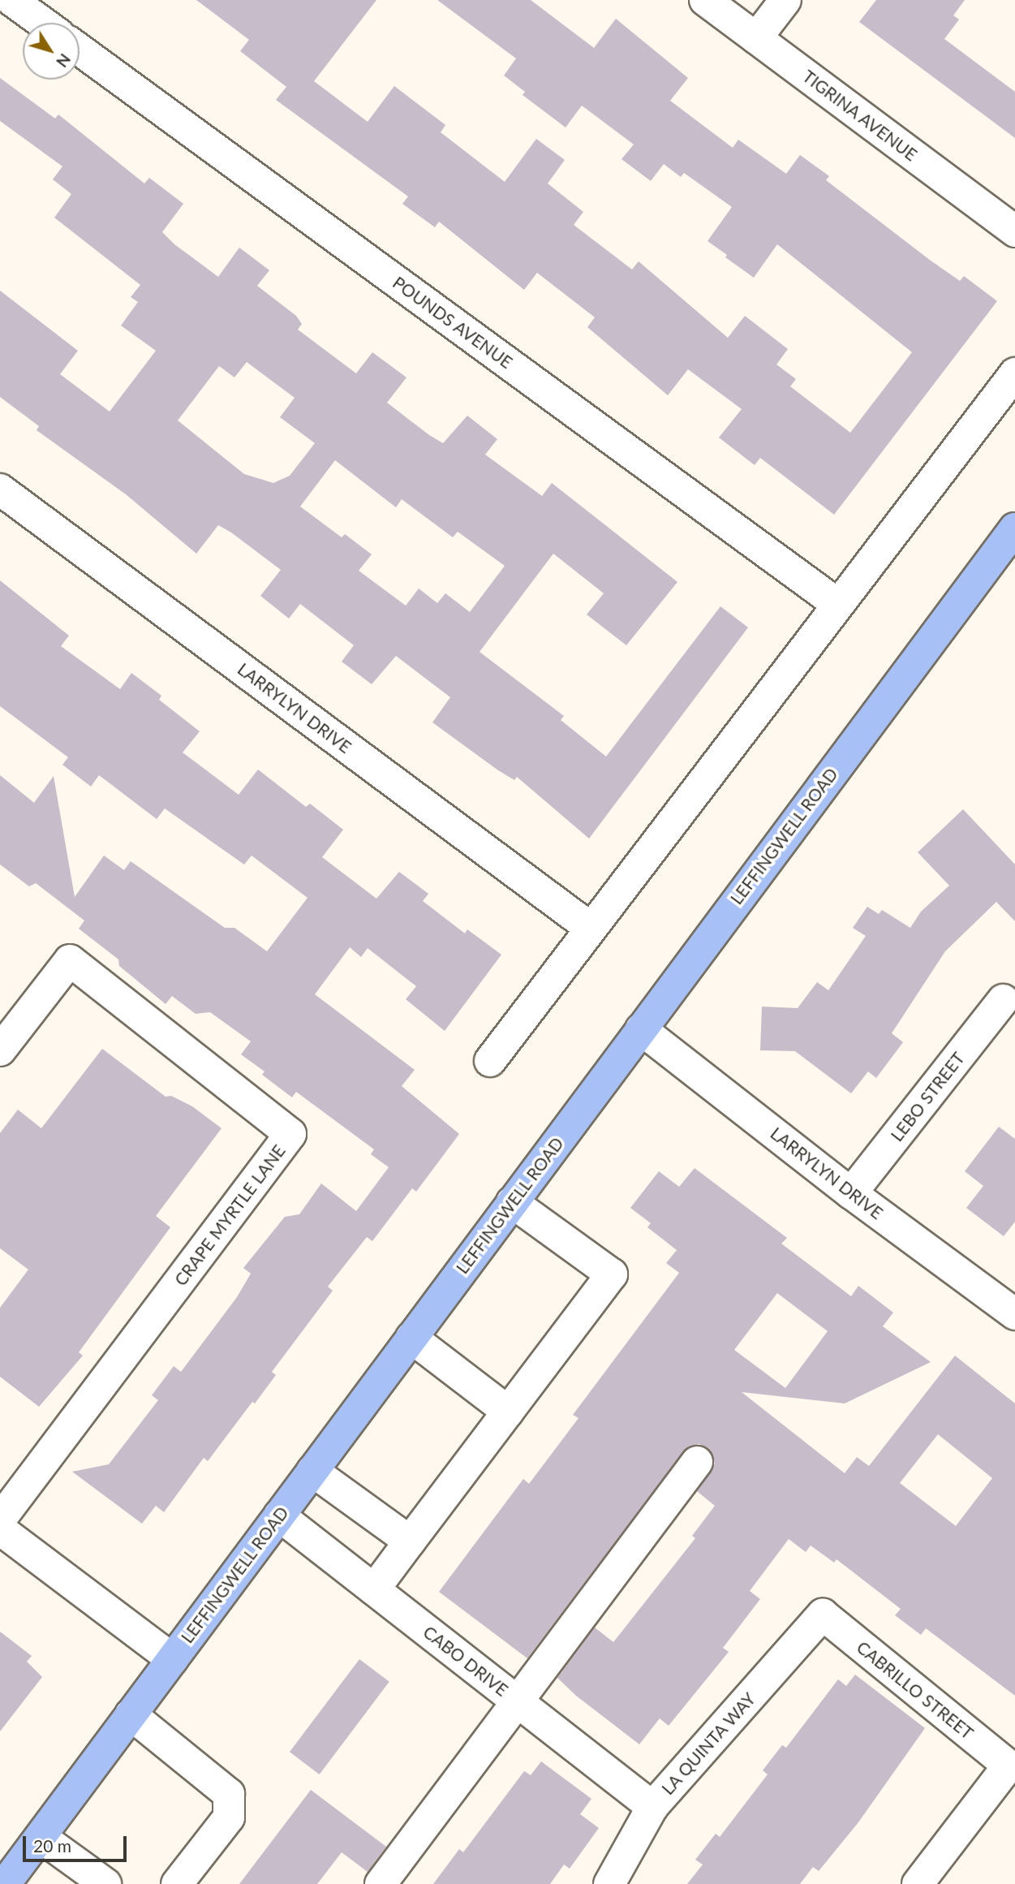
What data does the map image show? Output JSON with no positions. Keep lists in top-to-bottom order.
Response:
{
  "streets": {
    "main road": ["LEFFINGWELL ROAD"],
    "street": [
      "TIGRINA AVENUE",
      "POUNDS AVENUE",
      "LARRYLYN DRIVE",
      "LEBO STREET",
      "CRAPE MYRTLE LANE",
      "CABO DRIVE",
      "CABRILLO STREET",
      "LA QUINTA WAY"
    ]
  },
  "crossings": [
    ["LARRYLYN DRIVE", "LEFFINGWELL ROAD"],
    ["LARRYLYN DRIVE", "LEBO STREET"],
    ["LEFFINGWELL ROAD", "CABO DRIVE"],
    ["CABO DRIVE", "LA QUINTA WAY"],
    ["CABRILLO STREET", "LA QUINTA WAY"]
  ],
  "scale_bar": "20 m",
  "north": "bottom right"
}
